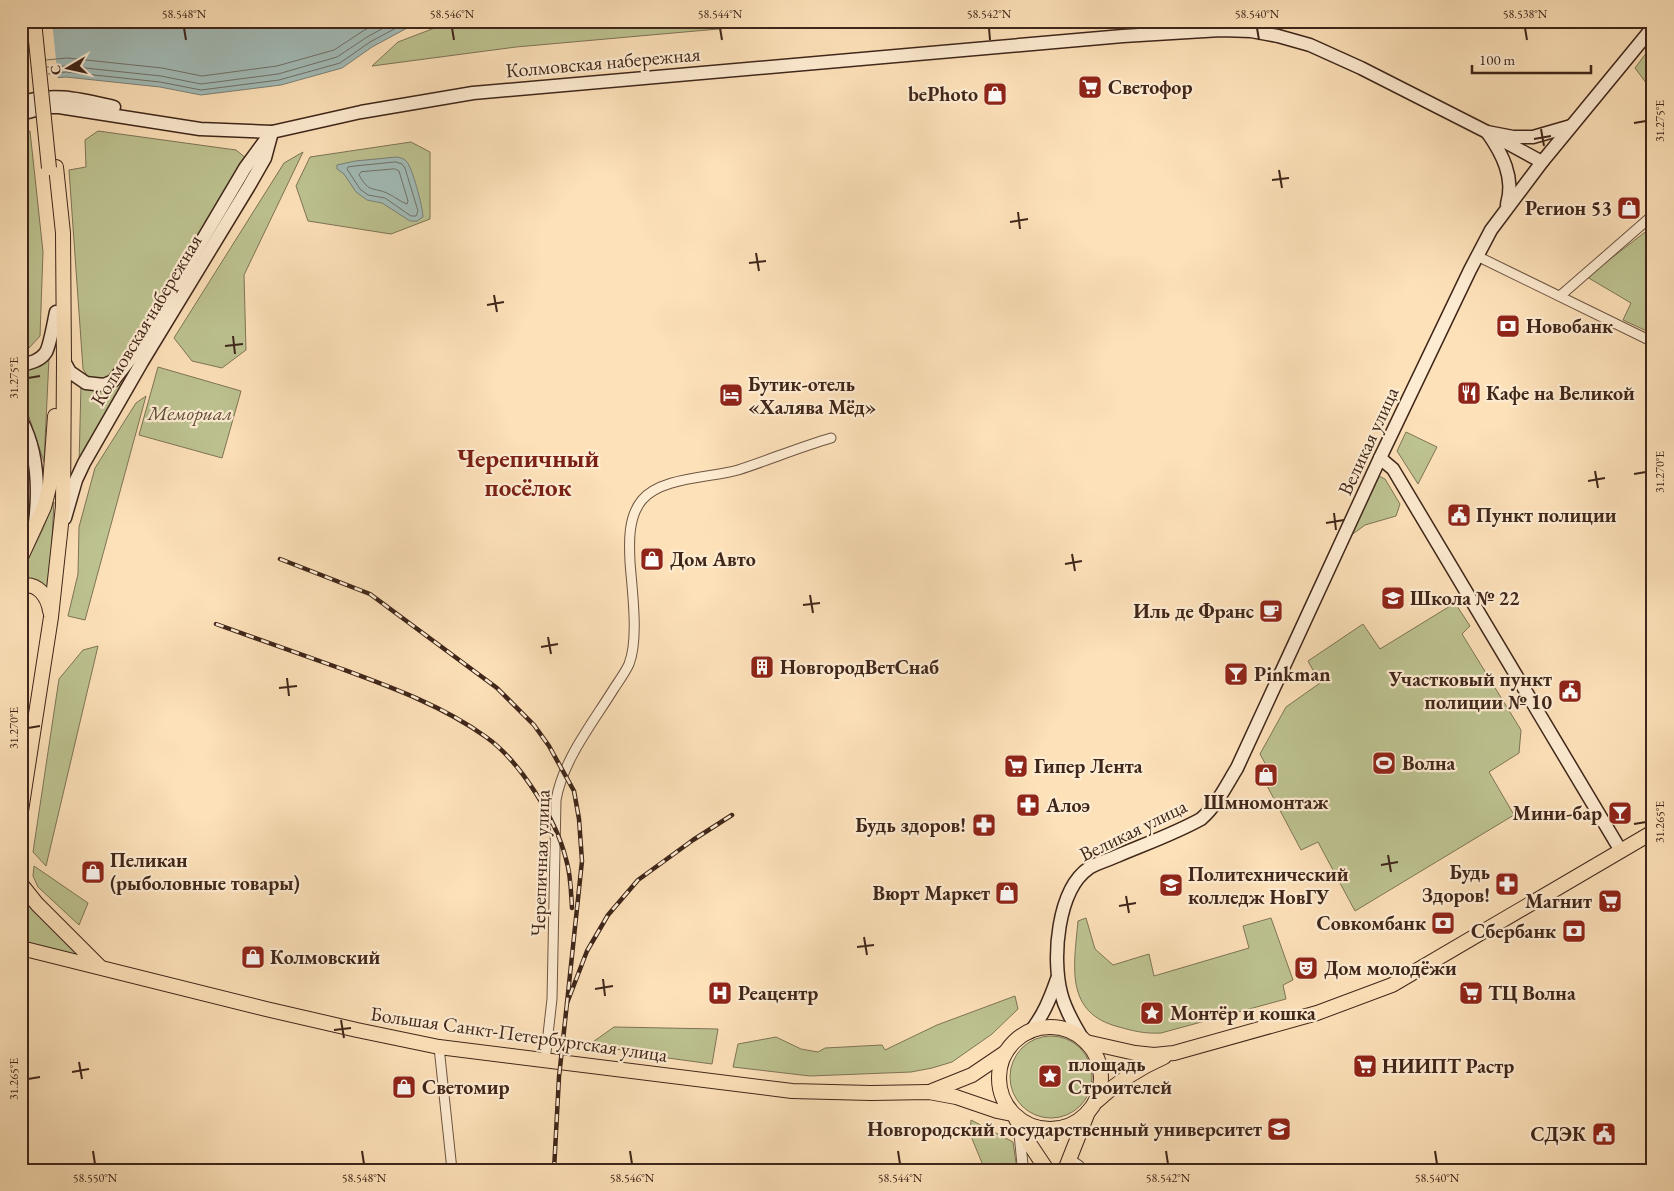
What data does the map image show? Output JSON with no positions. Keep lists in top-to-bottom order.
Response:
{
  "streets": {
    "main road": ["Колмовская набережная", "Великая улица", "Большая Санкт-Петербургская улица"],
    "street": ["Черепичная улица"]
  },
  "crossings": [
    ["Черепичная улица", "Большая Санкт-Петербургская улица"]
  ],
  "districts": ["Черепичный посёлок"],
  "parks": ["Мемориал"],
  "places": {
    "supermarket": [
      "Светофор",
      "Гипер Лента",
      "Магнит",
      "ТЦ Волна",
      "НИИПТ Растр"
    ],
    "shop": [
      "bePhoto",
      "Регион 53",
      "Дом Авто",
      "Шмномонтаж",
      "Пеликан (рыболовные товары)",
      "Вюрт Маркет",
      "Колмовский",
      "Светомир"
    ],
    "bank": ["Новобанк", "Совкомбанк", "Сбербанк"],
    "restaurant": ["Кафе на Великой"],
    "hotel": ["Бутик-отель «Халява Мёд»"],
    "public building": ["Пункт полиции", "Участковый пункт полиции № 10", "СДЭК"],
    "school or university": ["Школа № 22", "Политехнический колледж НовГУ", "Новгородский государственный университет"],
    "cafe": ["Иль де Франс"],
    "building": ["НовгородВетСнаб"],
    "bar": ["Pinkman", "Мини-бар"],
    "sports": ["Волна"],
    "pharmacy": ["Алоэ", "Будь здоров!", "Будь Здоров!"],
    "theatre": ["Дом молодёжи"],
    "hospital": ["Реацентр"],
    "place": ["Монтёр и кошка", "площадь Строителей"]
  },
  "scale_bar": "100 m",
  "north": "left",
  "coordinates": [
    "58.548°N",
    "58.546°N",
    "58.544°N",
    "58.542°N",
    "58.540°N",
    "58.538°N",
    "31.275°E",
    "31.270°E",
    "31.265°E",
    "58.550°N"
  ]
}
